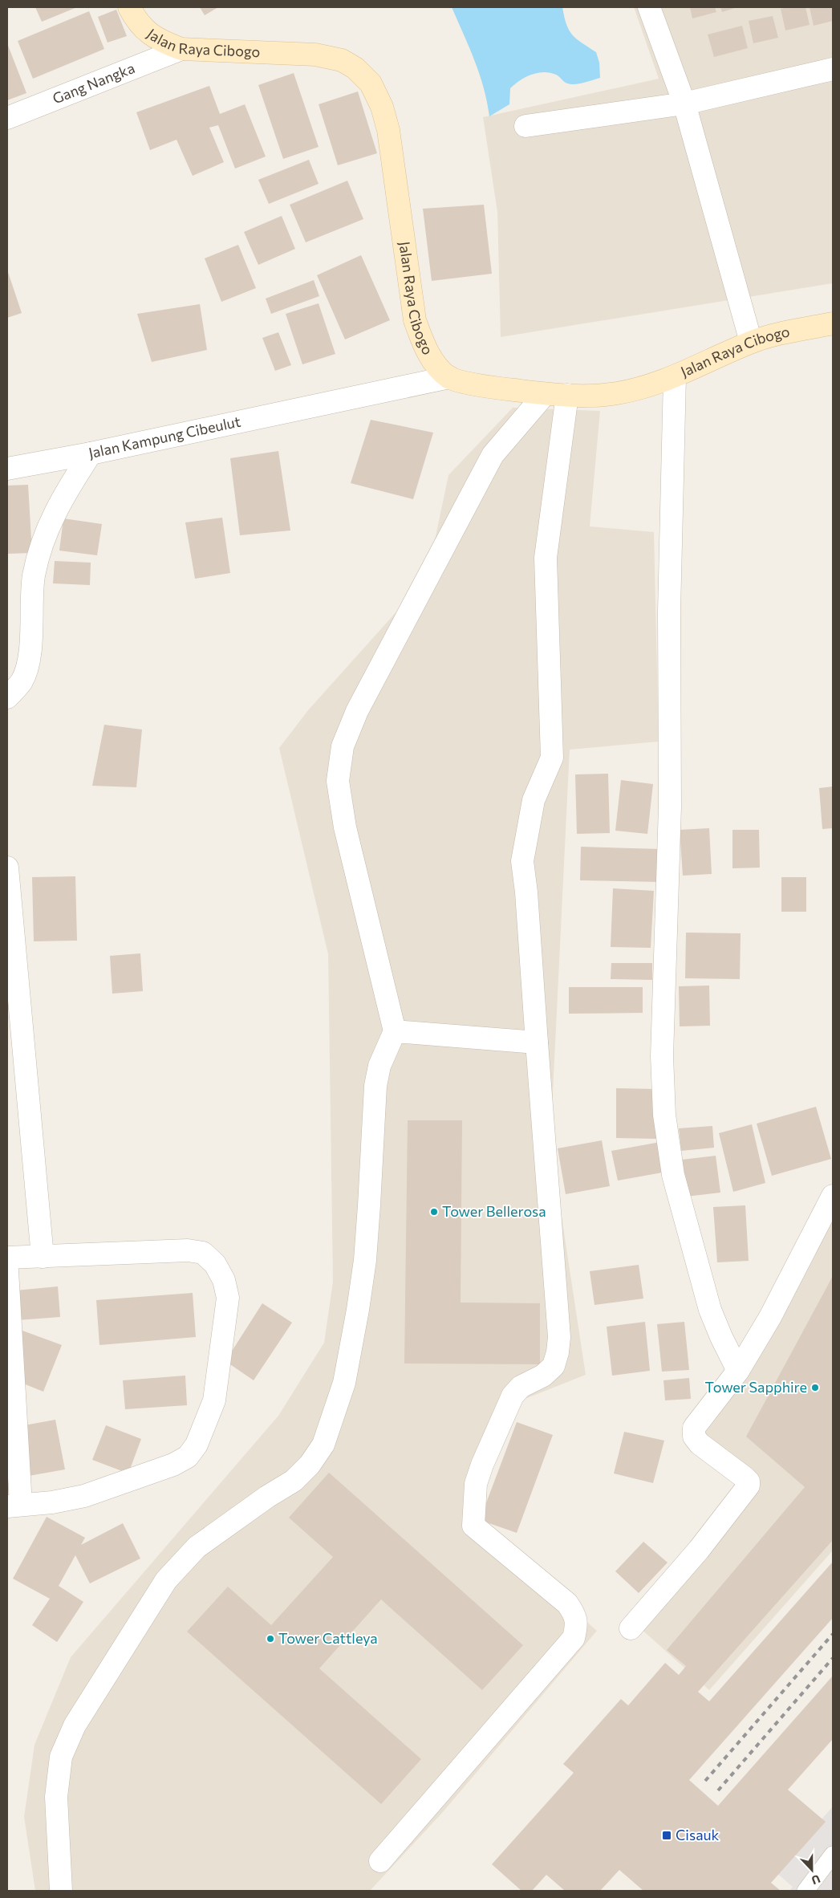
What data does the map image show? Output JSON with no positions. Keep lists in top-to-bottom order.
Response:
{
  "streets": {
    "street": ["Jalan Raya Cibogo", "Gang Nangka", "Jalan Kampung Cibeulut"]
  },
  "crossings": [
    ["Jalan Raya Cibogo", "Gang Nangka"],
    ["Jalan Raya Cibogo", "Jalan Kampung Cibeulut"]
  ],
  "places": {
    "other": ["Tower Bellerosa", "Tower Sapphire", "Tower Cattleya"],
    "transit": ["Cisauk"]
  },
  "north": "bottom"
}
